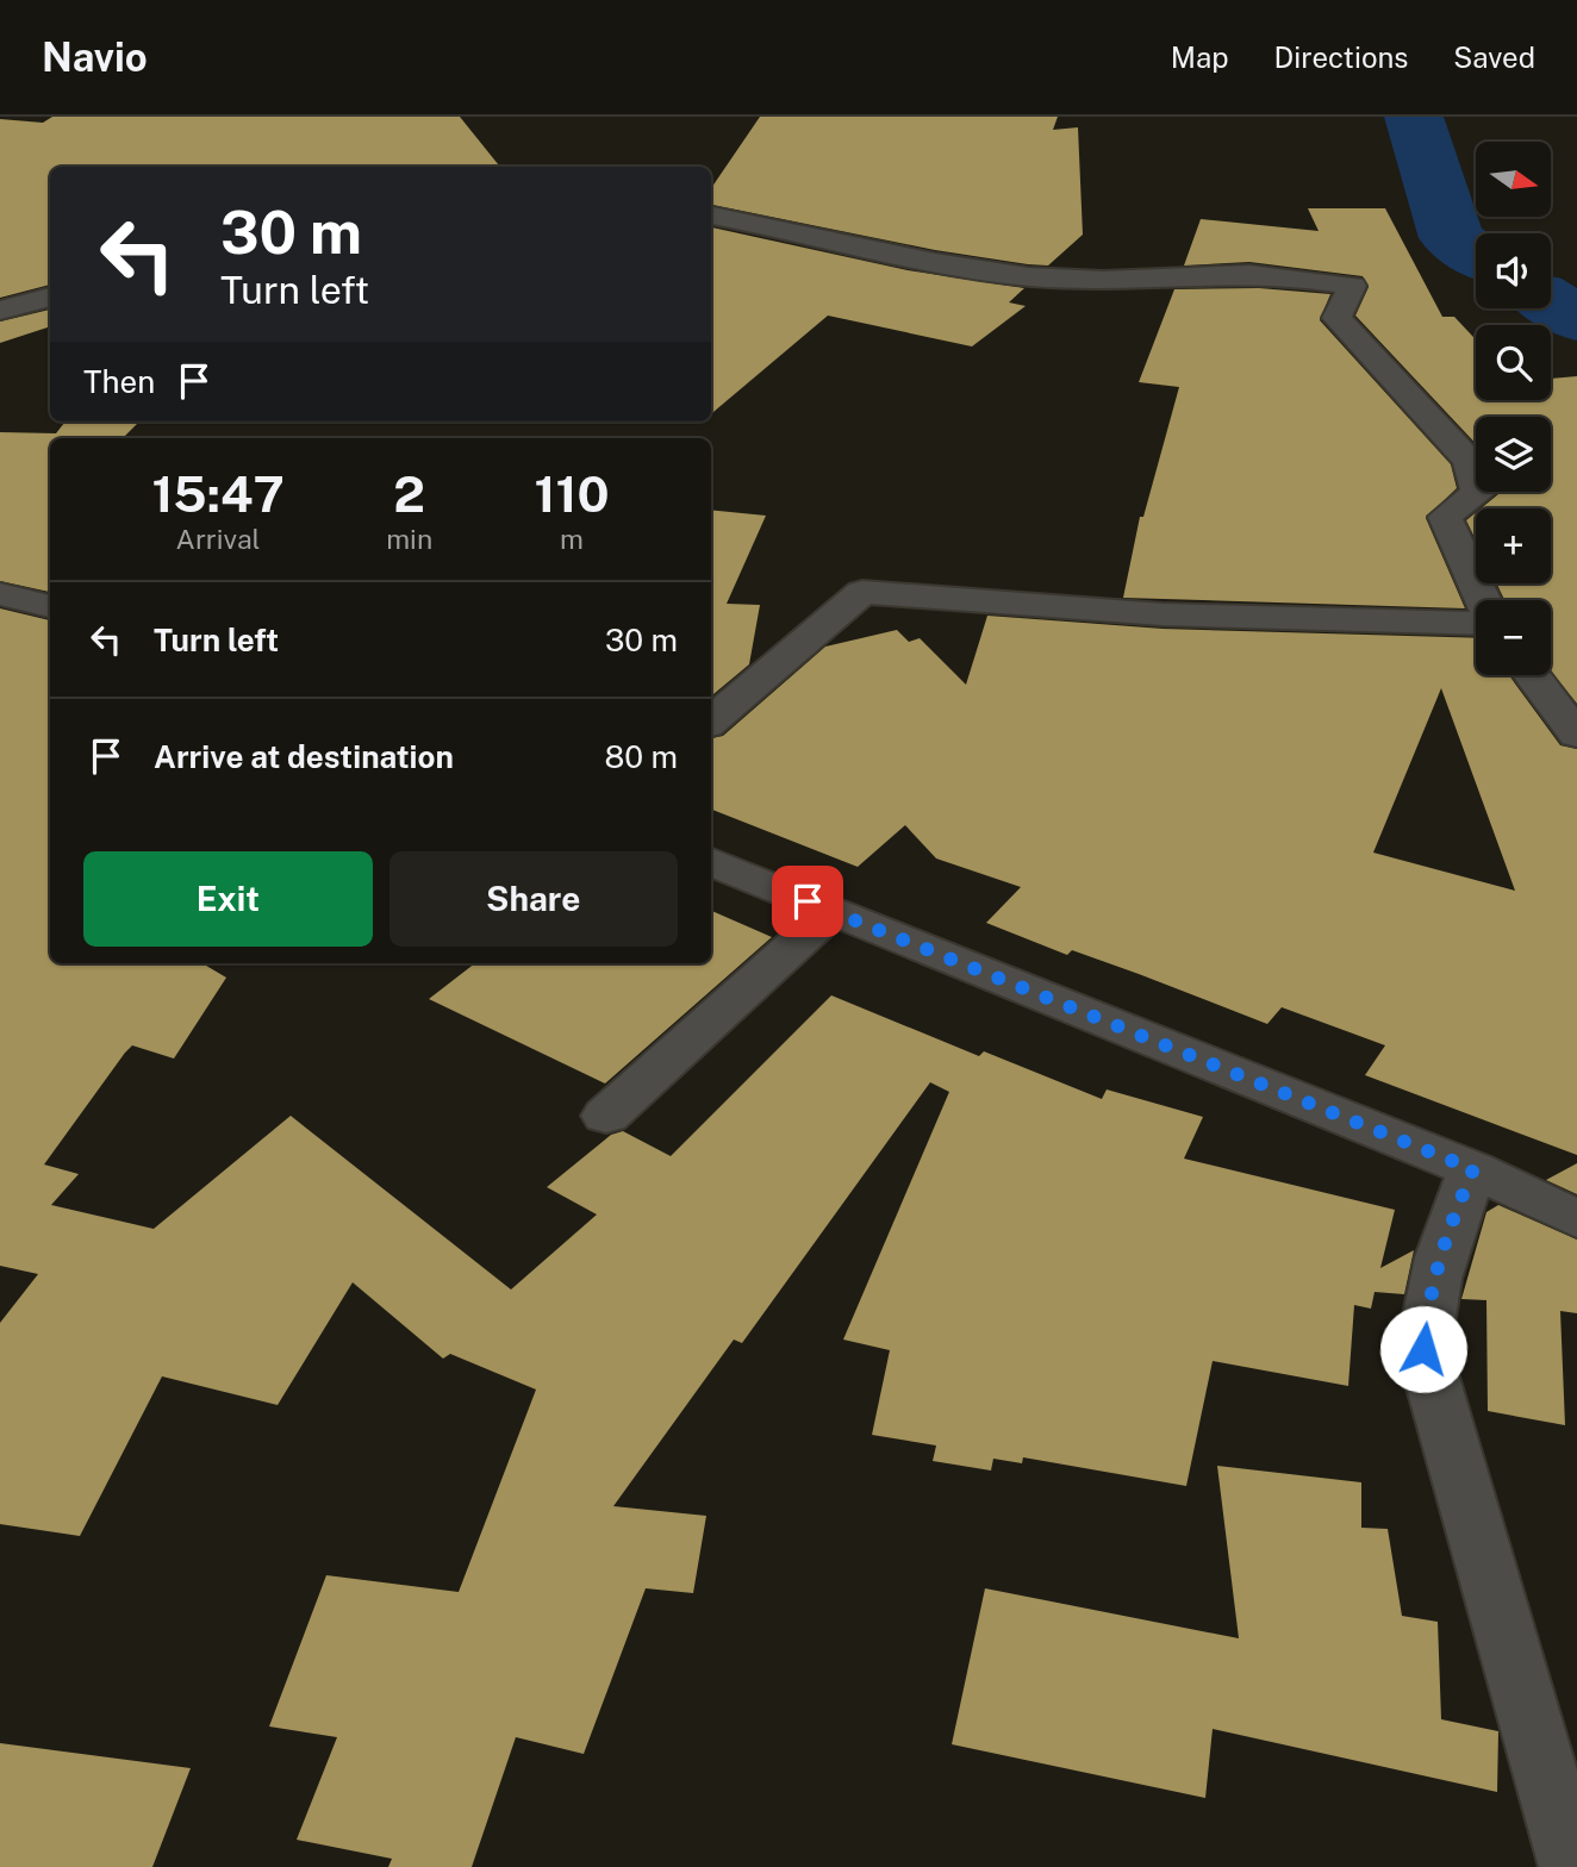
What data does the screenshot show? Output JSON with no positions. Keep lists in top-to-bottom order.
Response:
{
  "north": "right",
  "page": {
    "header": "Navio",
    "nav": ["Map", "Directions", "Saved"],
    "map_buttons": ["+", "−"],
    "turn": ["30 m", "Turn left"],
    "then": "Then",
    "eta": [
      "15:47",
      "Arrival",
      "2",
      "min",
      "110",
      "m"
    ],
    "list": [
      {
        "name": "Turn left",
        "value": "30 m"
      },
      {
        "name": "Arrive at destination",
        "value": "80 m"
      }
    ],
    "buttons": ["Exit", "Share"]
  }
}
